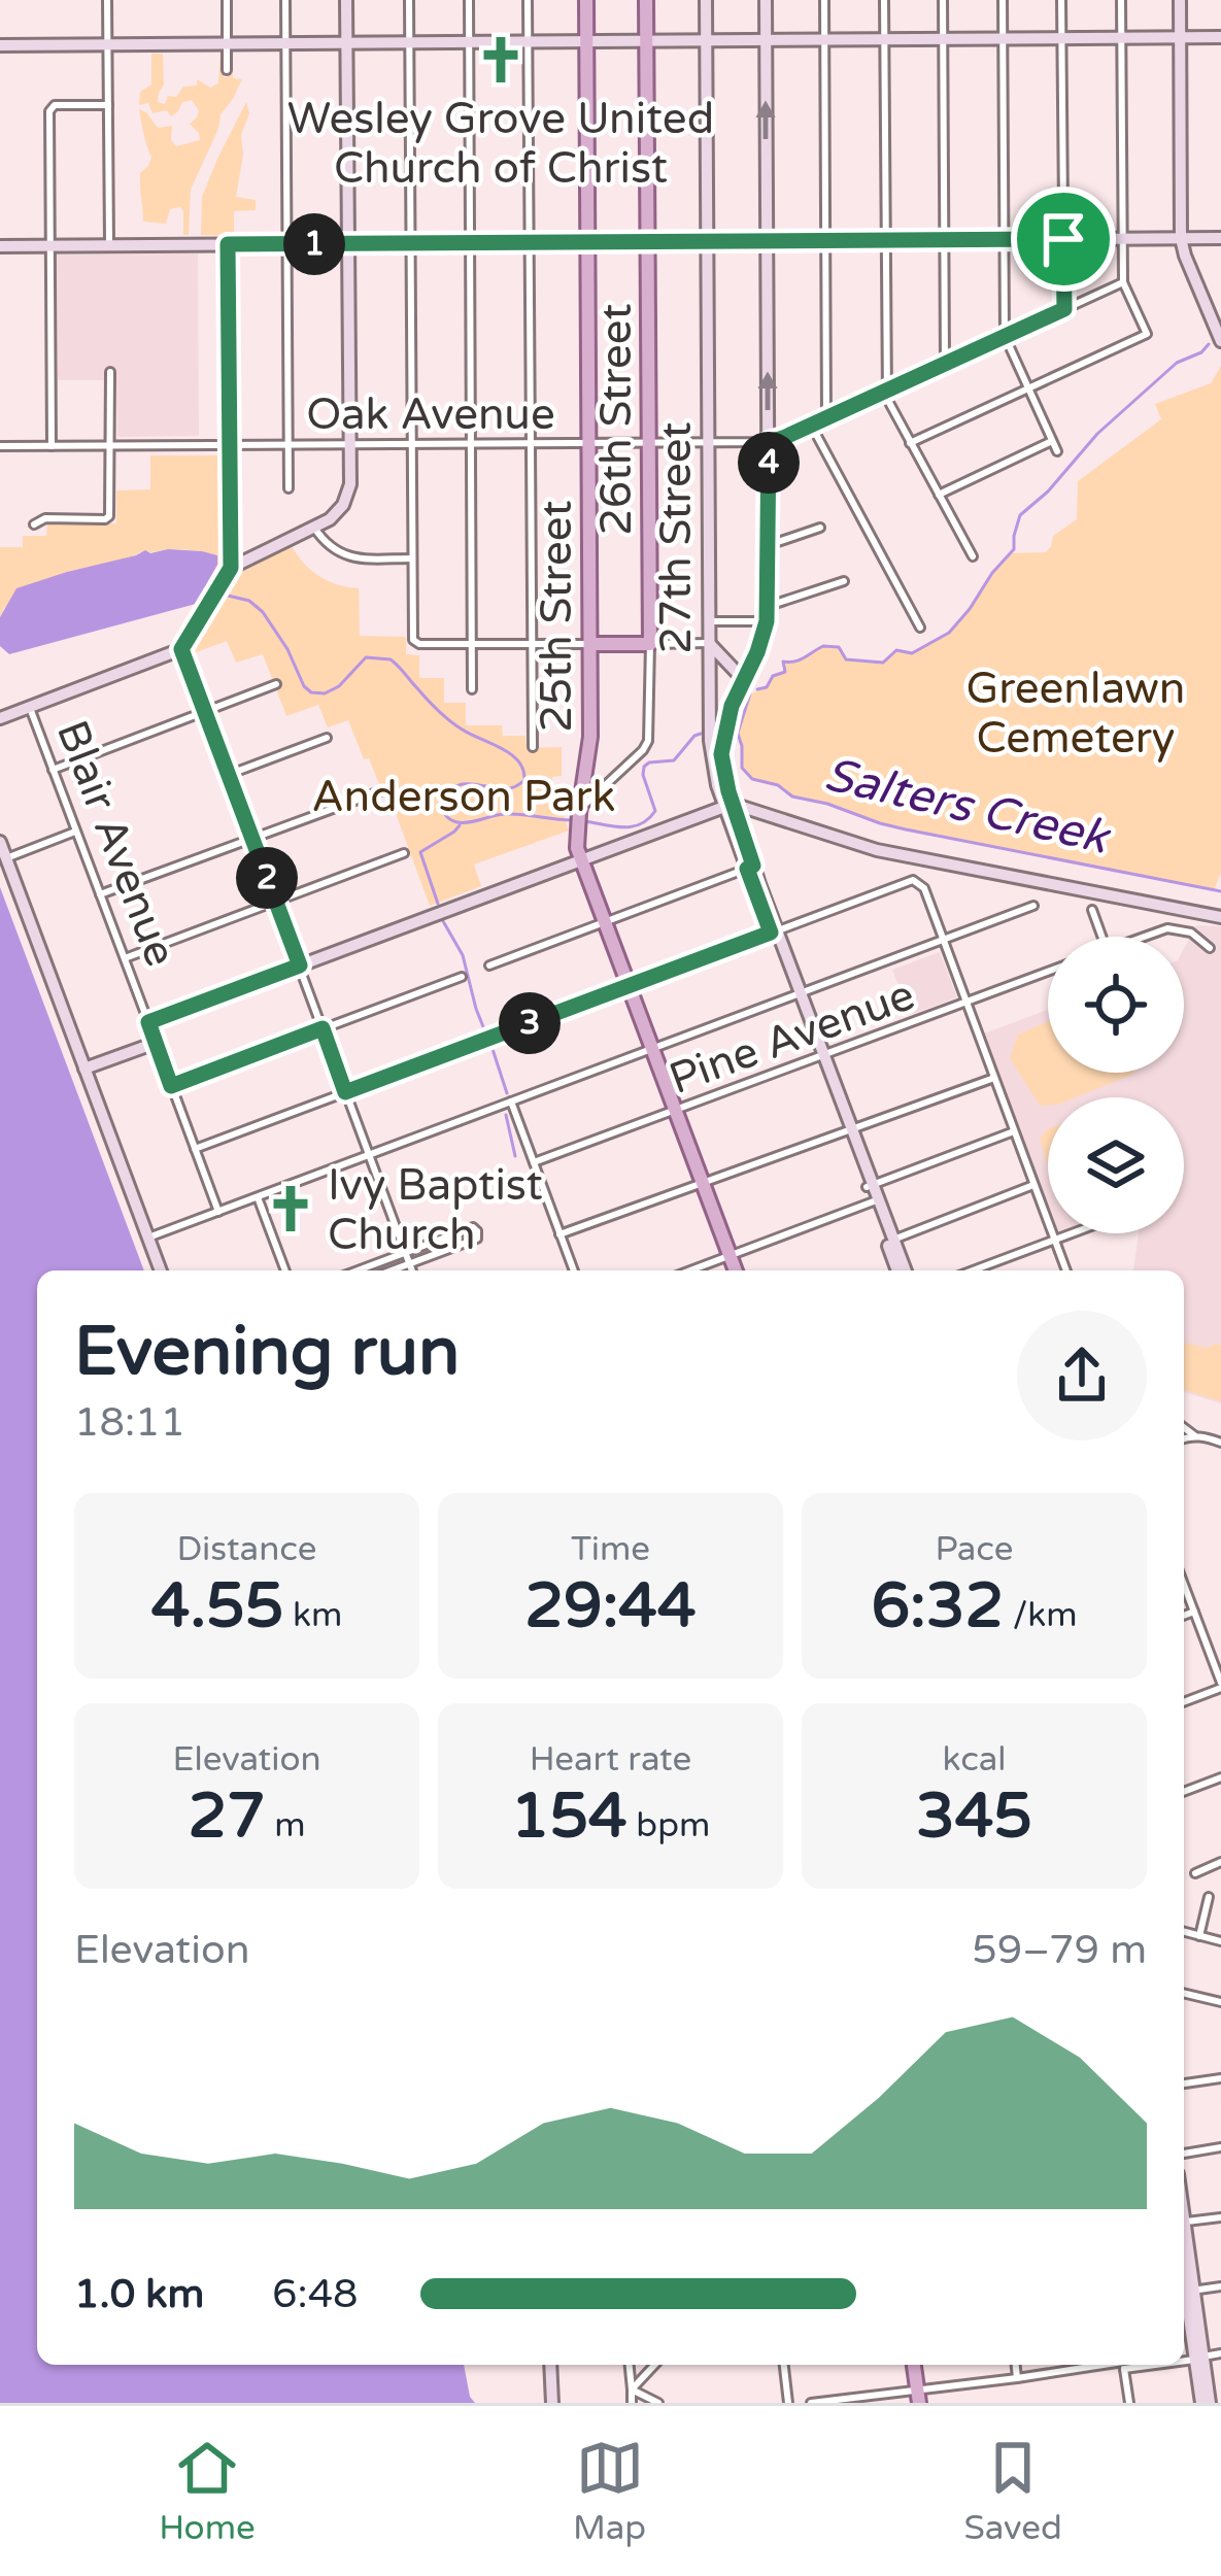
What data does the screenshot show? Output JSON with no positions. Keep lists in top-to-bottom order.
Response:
{
  "streets": {
    "main road": [
      "26th Street",
      "27th Street",
      "25th Street",
      "Blair Avenue"
    ],
    "street": ["Oak Avenue", "Pine Avenue"]
  },
  "crossings": [
    ["Oak Avenue", "26th Street"],
    ["Oak Avenue", "27th Street"],
    ["Oak Avenue", "25th Street"],
    ["26th Street", "25th Street"],
    ["27th Street", "Pine Avenue"],
    ["25th Street", "Pine Avenue"]
  ],
  "water": ["Salters Creek"],
  "parks": ["Greenlawn Cemetery", "Anderson Park"],
  "places": {
    "church": ["Wesley Grove United Church of Christ", "Ivy Baptist Church"]
  },
  "page": {
    "pins": [
      "1",
      "4",
      "2",
      "3"
    ],
    "heading": ["Evening run", "18:11"],
    "stats": [
      ["Distance", "4.55 km"],
      ["Time", "29:44"],
      ["Pace", "6:32 /km"],
      ["Elevation", "27 m"],
      ["Heart rate", "154 bpm"],
      ["kcal", "345"]
    ],
    "chart": ["Elevation", "59–79 m"],
    "list": [
      {
        "name": "1.0 km",
        "note": "6:48"
      }
    ],
    "tabs": ["Home", "Map", "Saved"]
  }
}
